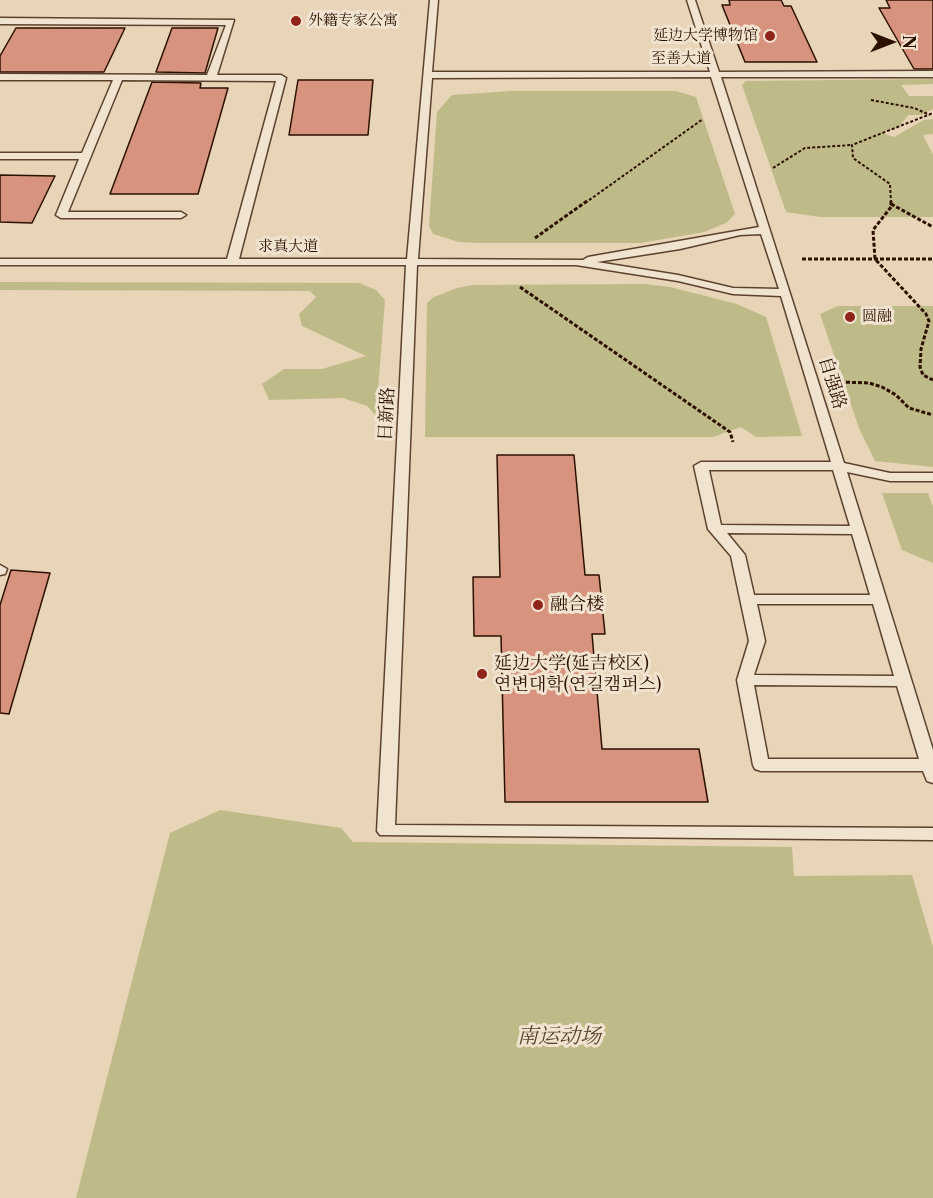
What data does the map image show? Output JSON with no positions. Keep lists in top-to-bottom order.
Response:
{
  "streets": {
    "lane": [
      "至善大道",
      "求真大道",
      "自强路",
      "日新路"
    ]
  },
  "crossings": [
    ["至善大道", "自强路"],
    ["至善大道", "日新路"],
    ["求真大道", "日新路"]
  ],
  "parks": ["南运动场"],
  "places": [
    "外籍专家公寓",
    "延边大学博物馆",
    "圆融",
    "融合楼",
    "延边大学(延吉校区) 연변대학(연길캠퍼스)"
  ],
  "north": "right"
}
